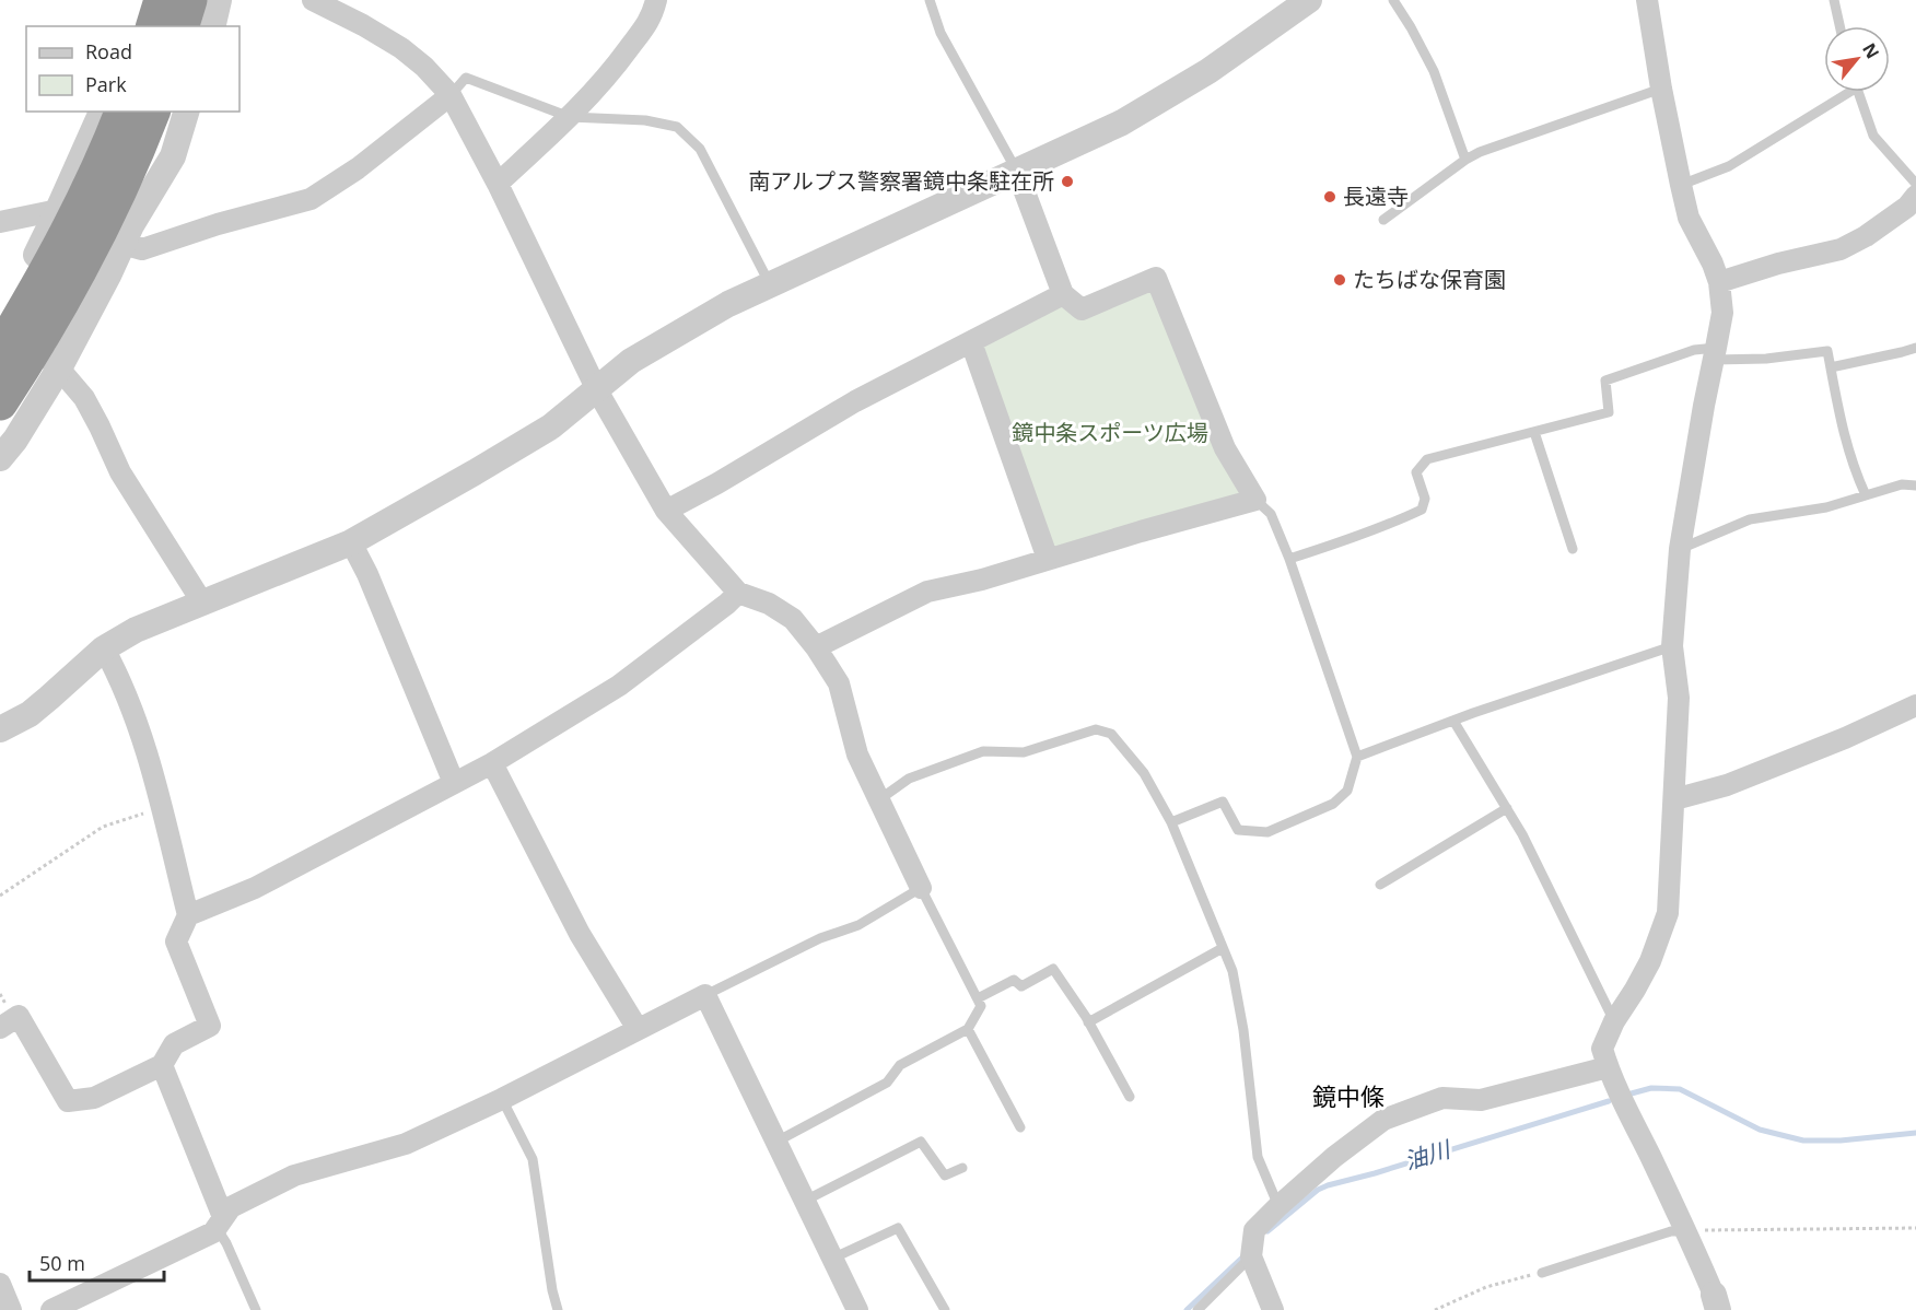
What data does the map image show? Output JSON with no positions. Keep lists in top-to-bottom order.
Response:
{
  "districts": ["鏡中條"],
  "water": ["油川"],
  "parks": ["鏡中条スポーツ広場"],
  "places": ["南アルプス警察署鏡中条駐在所", "長遠寺", "たちばな保育園"],
  "legend": ["Road", "Park"],
  "scale_bar": "50 m",
  "north": "top right"
}
